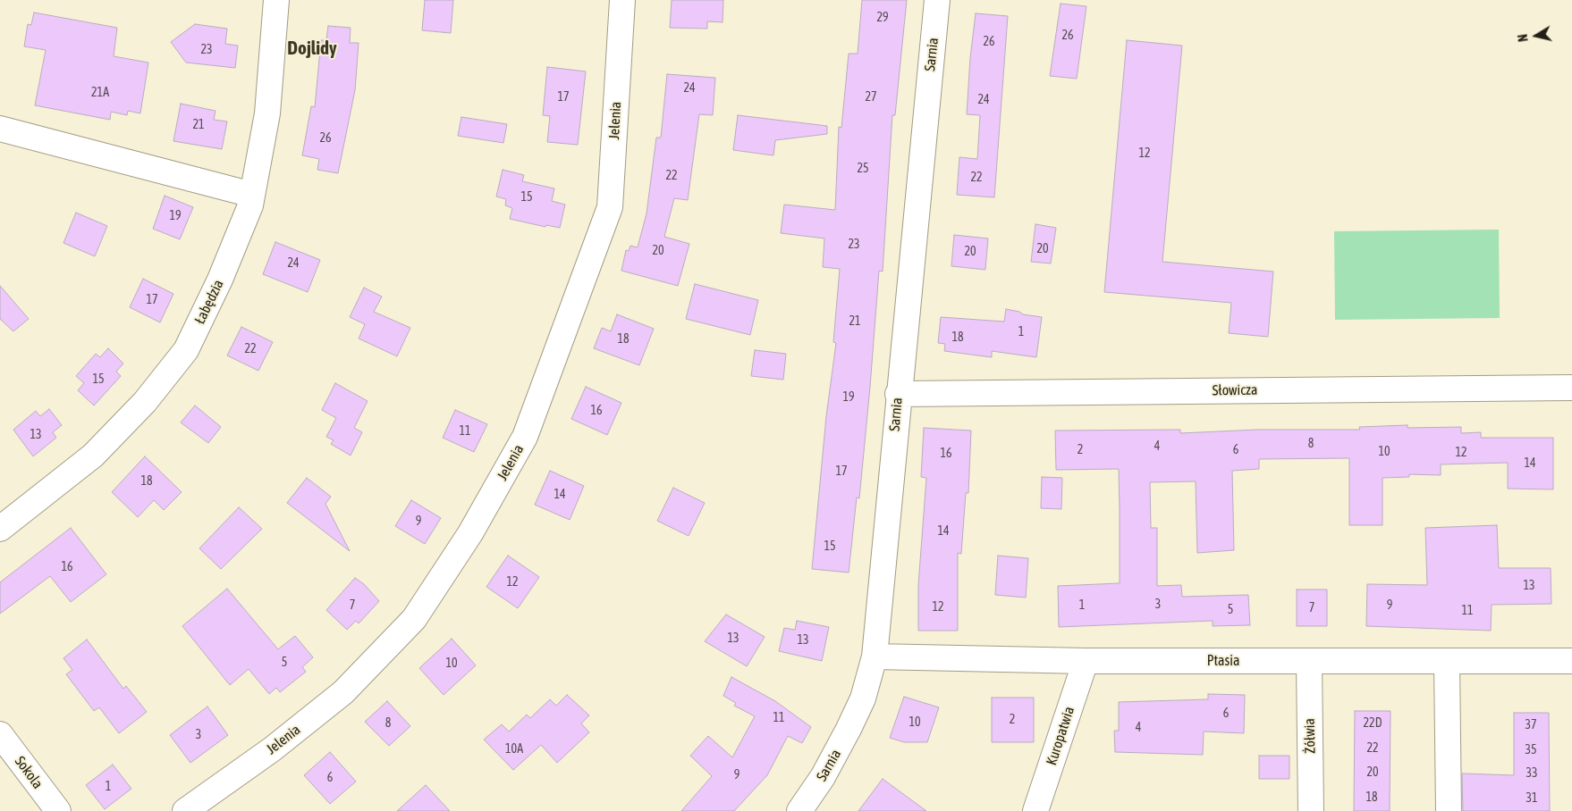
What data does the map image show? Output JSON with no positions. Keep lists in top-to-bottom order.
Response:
{
  "streets": {
    "street": [
      "Sarnia",
      "Jelenia",
      "Łabędzia",
      "Słowicza",
      "Ptasia",
      "Kuropatwia",
      "Żółwia",
      "Sokola"
    ]
  },
  "crossings": [
    ["Sarnia", "Słowicza"],
    ["Sarnia", "Ptasia"],
    ["Ptasia", "Kuropatwia"],
    ["Ptasia", "Żółwia"]
  ],
  "districts": ["Dojlidy"],
  "house_numbers": [
    "29",
    "26",
    "26",
    "23",
    "24",
    "21A",
    "17",
    "27",
    "24",
    "21",
    "26",
    "12",
    "25",
    "22",
    "22",
    "15",
    "19",
    "23",
    "20",
    "20",
    "20",
    "24",
    "17",
    "21",
    "1",
    "18",
    "18",
    "22",
    "15",
    "19",
    "16",
    "11",
    "13",
    "8",
    "4",
    "2",
    "6",
    "10",
    "12",
    "16",
    "14",
    "17",
    "18",
    "14",
    "9",
    "14",
    "15",
    "16",
    "12",
    "13",
    "3",
    "7",
    "1",
    "9",
    "12",
    "7",
    "5",
    "11",
    "13",
    "13",
    "5",
    "10",
    "6",
    "11",
    "2",
    "10",
    "8",
    "22D",
    "37",
    "4",
    "3",
    "22",
    "10A",
    "35",
    "20",
    "33",
    "9",
    "6",
    "1",
    "18",
    "31"
  ],
  "north": "left"
}
